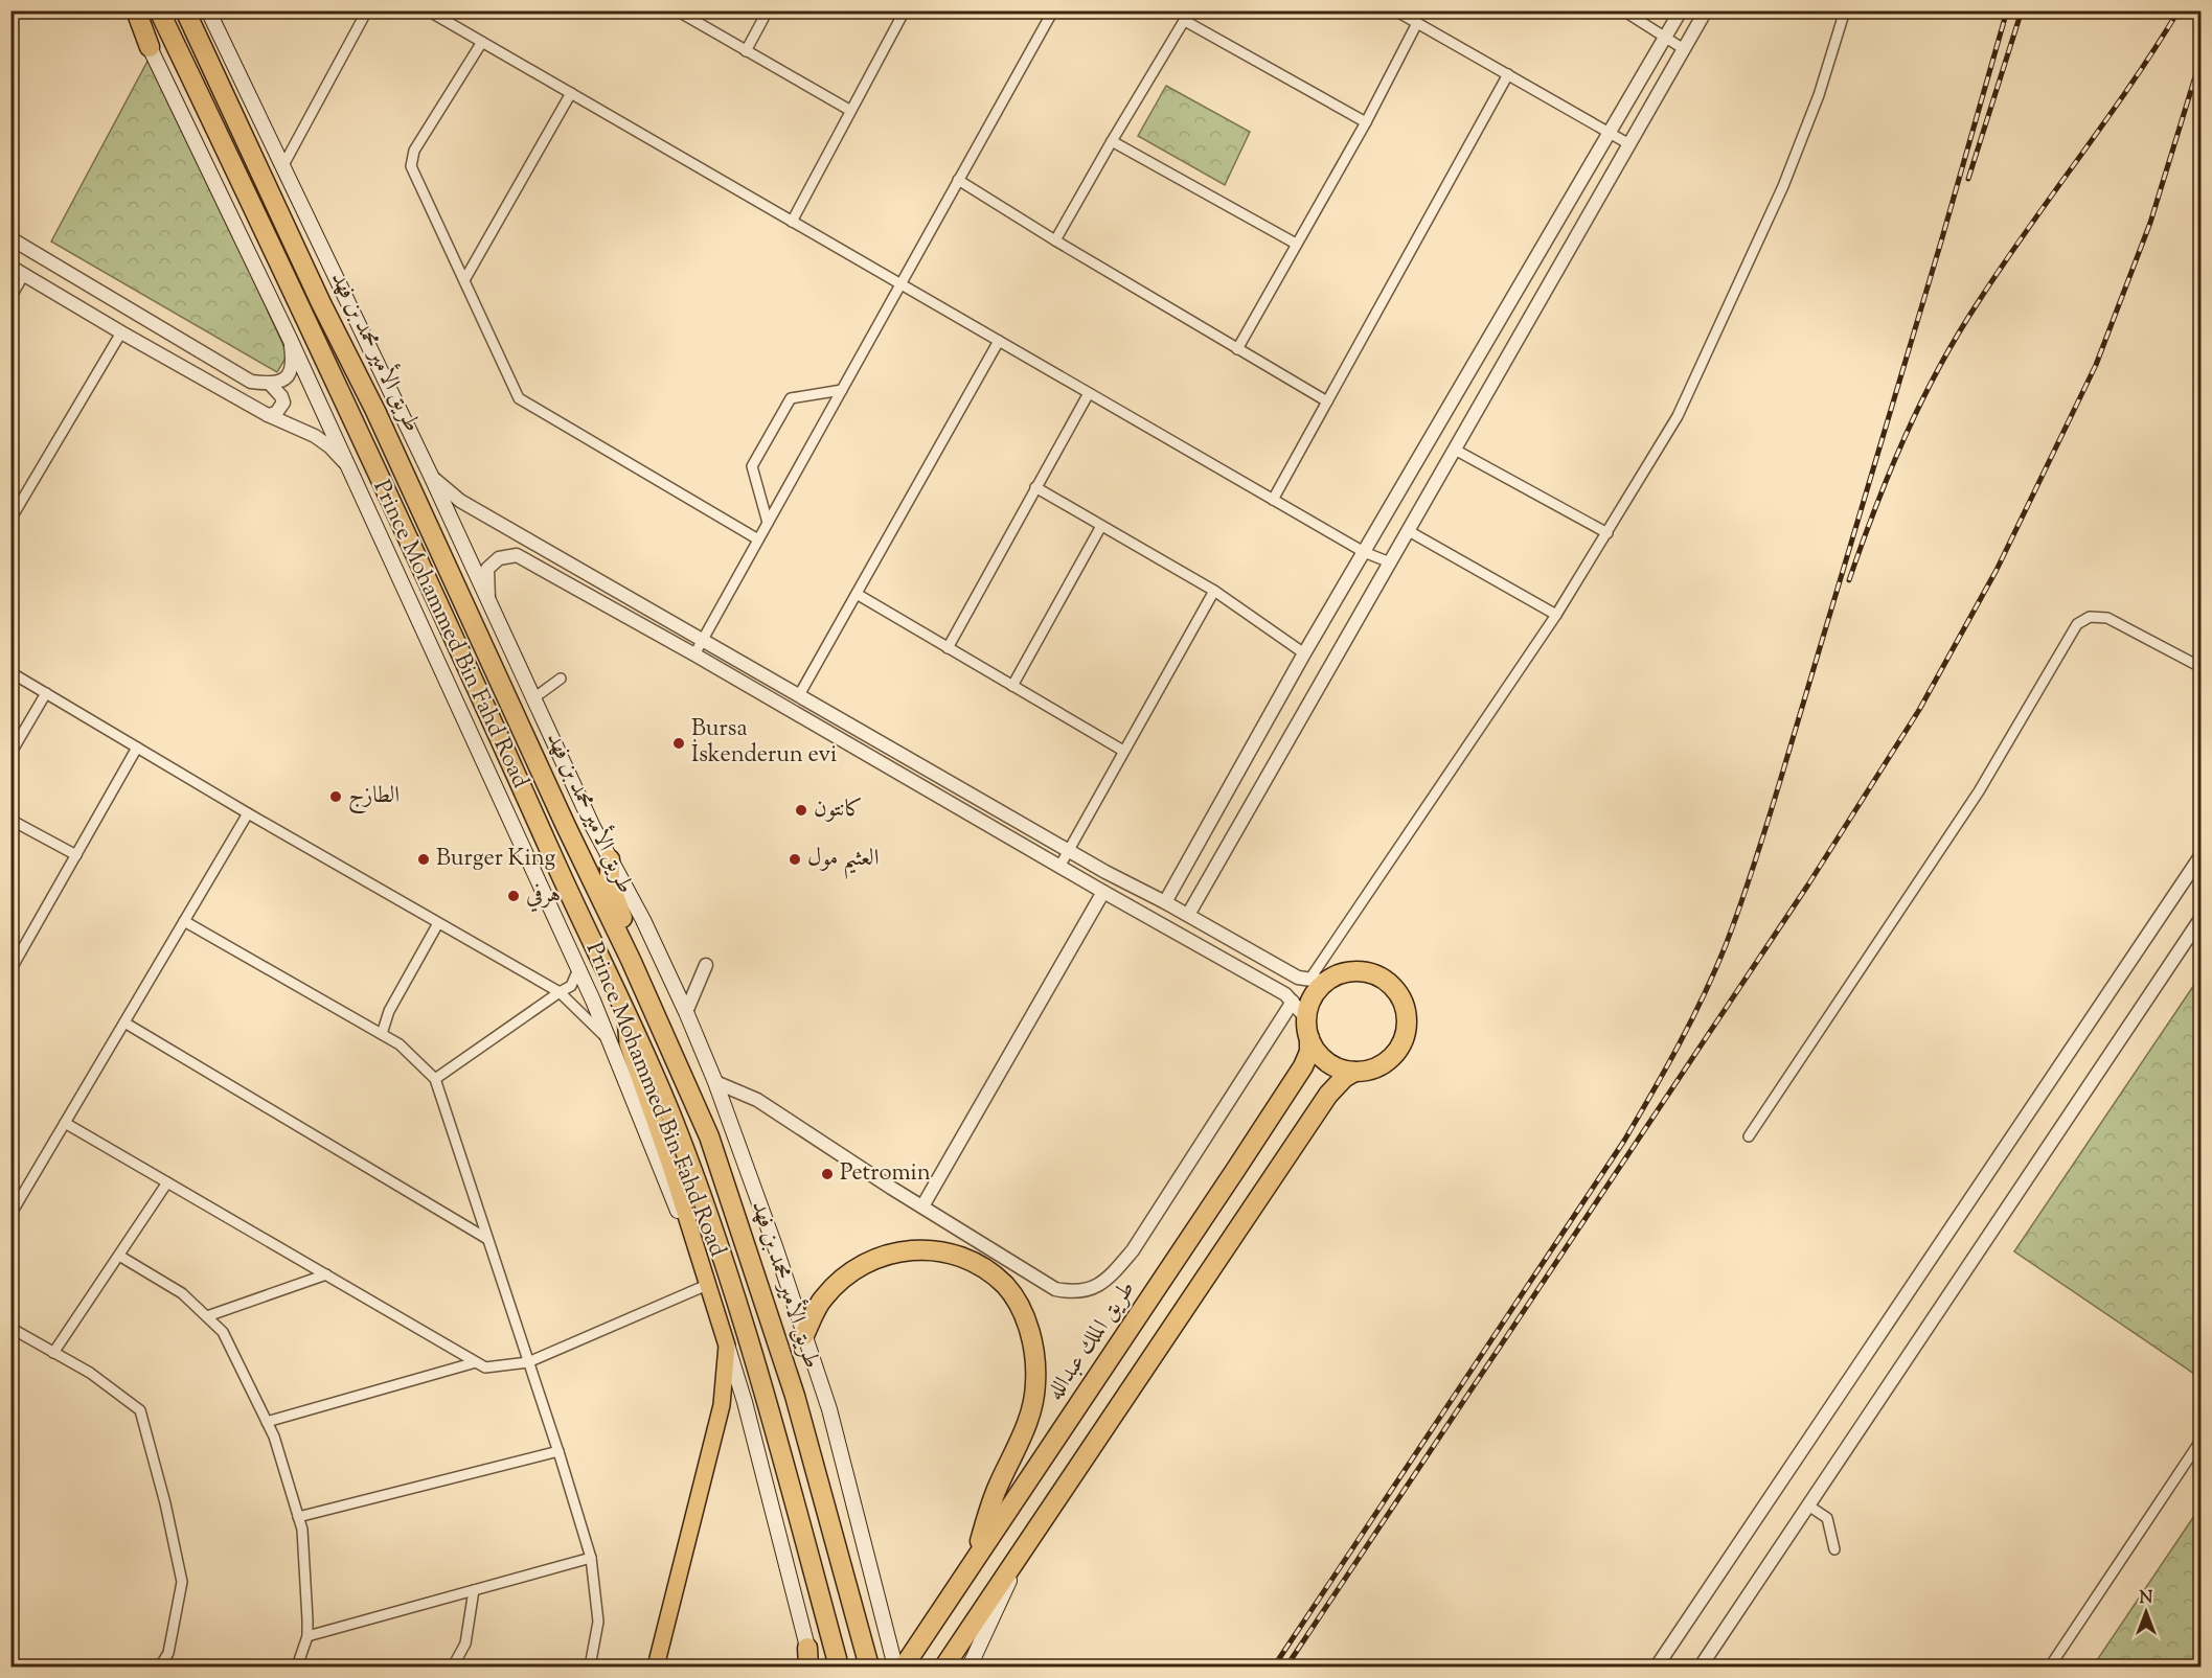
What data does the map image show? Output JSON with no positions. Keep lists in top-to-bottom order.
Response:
{
  "streets": {
    "highway": ["طريق الأمير محمد بن فهد", "طريق الملك عبدالله"],
    "main road": ["Prince Mohammed Bin Fahd Road"]
  },
  "places": [
    "Bursa İskenderun evi",
    "الطازج",
    "كانتون",
    "Burger King",
    "العثيم مول",
    "هرفي",
    "Petromin"
  ],
  "north": "top"
}
